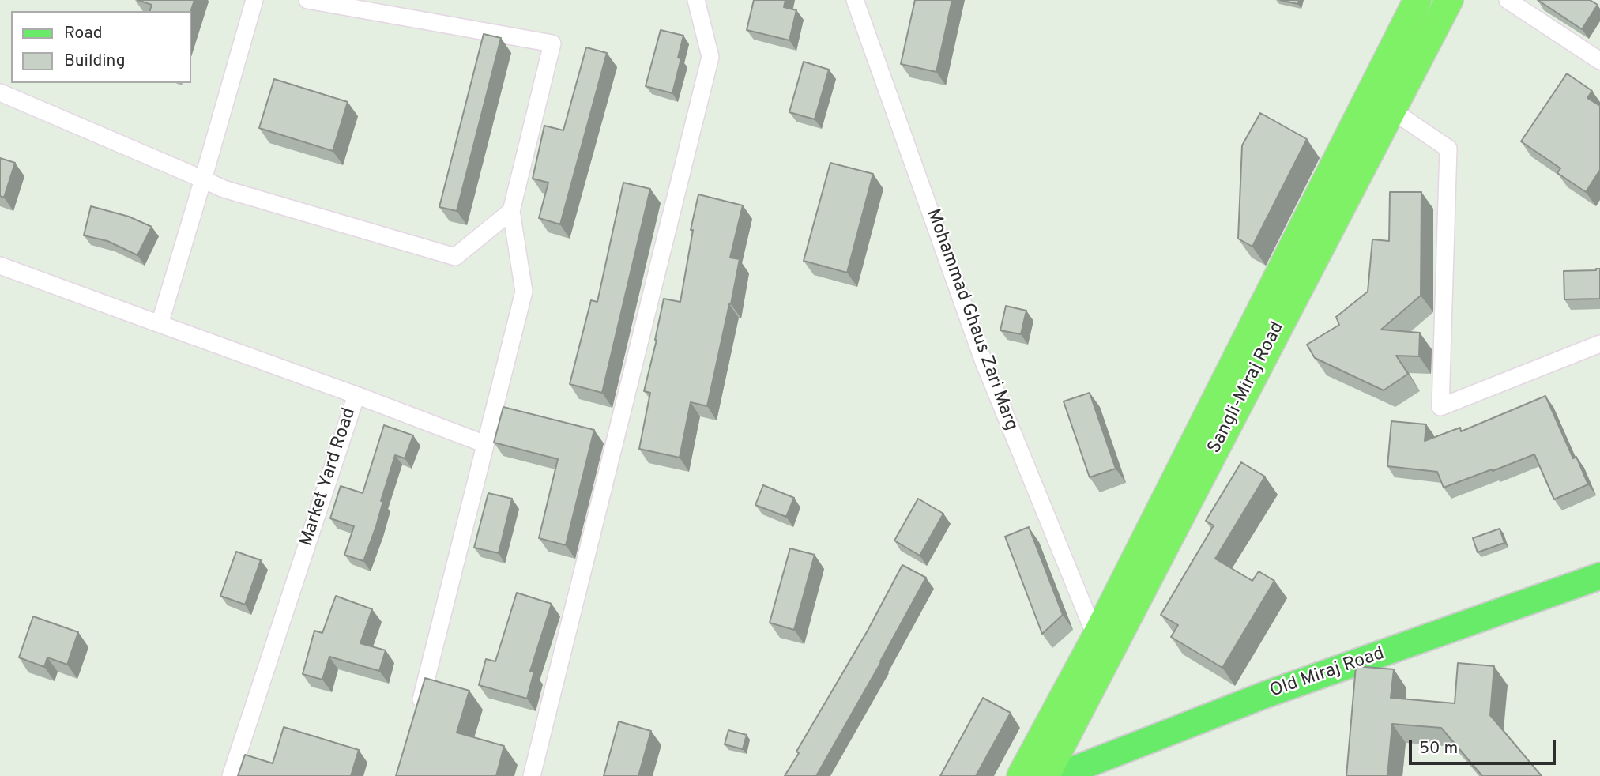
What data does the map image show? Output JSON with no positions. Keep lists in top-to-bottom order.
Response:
{
  "streets": {
    "highway": ["Sangli-Miraj Road"],
    "main road": ["Old Miraj Road"],
    "street": ["Mohammad Ghaus Zari Marg", "Market Yard Road"]
  },
  "crossings": [
    ["Mohammad Ghaus Zari Marg", "Sangli-Miraj Road"]
  ],
  "legend": ["Road", "Building"],
  "scale_bar": "50 m"
}
